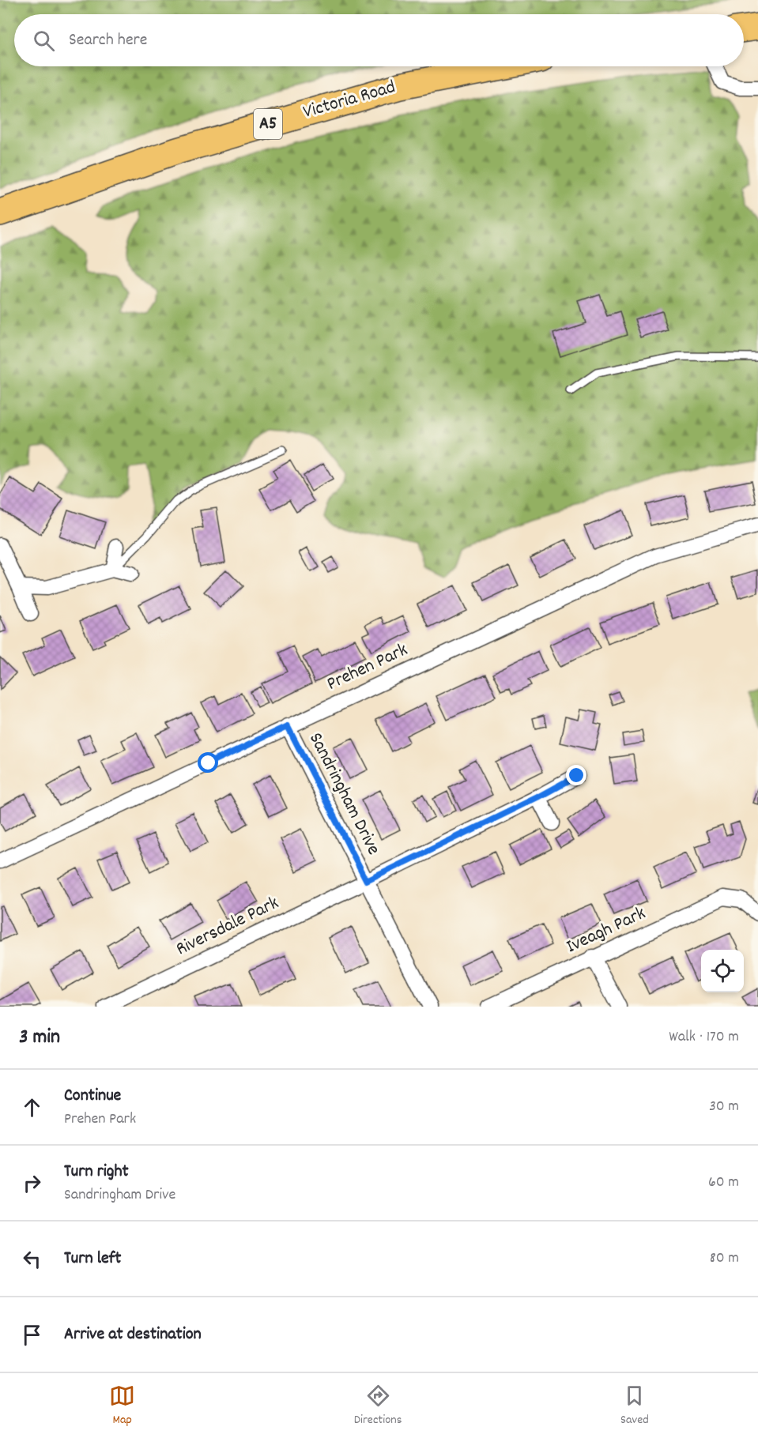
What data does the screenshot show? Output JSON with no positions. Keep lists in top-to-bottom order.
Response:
{
  "streets": {
    "highway": ["Victoria Road", "A5"],
    "street": [
      "Prehen Park",
      "Sandringham Drive",
      "Riversdale Park",
      "Iveagh Park"
    ]
  },
  "crossings": [
    ["Prehen Park", "Sandringham Drive"],
    ["Sandringham Drive", "Riversdale Park"]
  ],
  "page": {
    "search": "Search here",
    "heading": ["3 min", "Walk · 170 m"],
    "list": [
      ["Continue", "Prehen Park", "30 m"],
      ["Turn right", "Sandringham Drive", "60 m"],
      ["Turn left", "80 m"],
      "Arrive at destination"
    ],
    "nav": ["Map", "Directions", "Saved"]
  }
}
